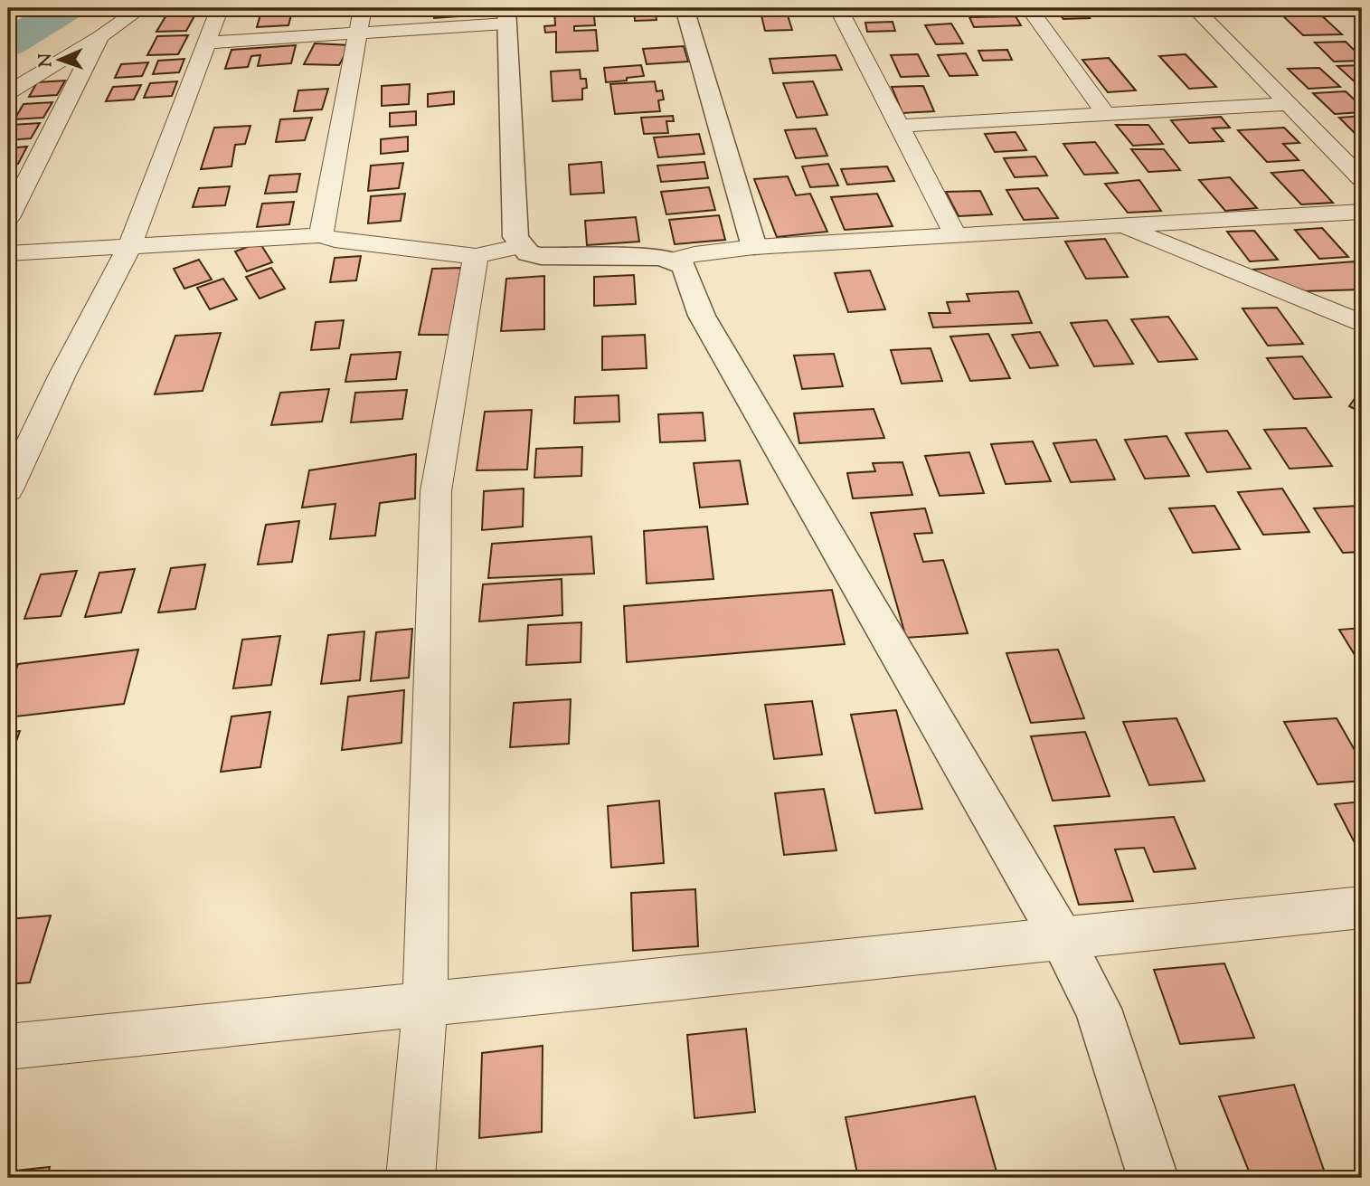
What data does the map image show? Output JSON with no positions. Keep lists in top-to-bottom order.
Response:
{
  "north": "left"
}
